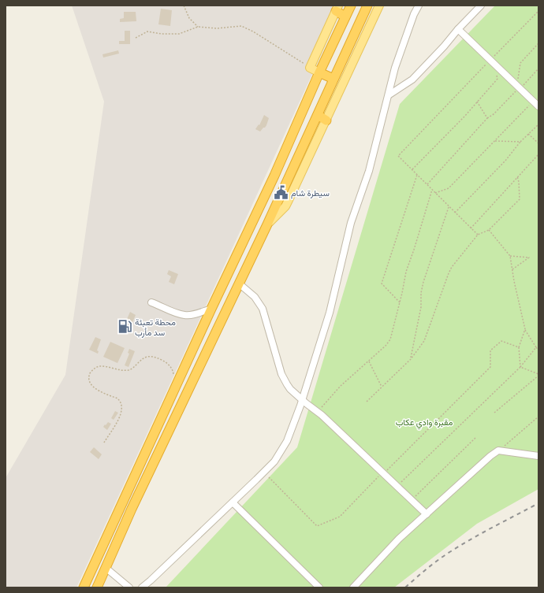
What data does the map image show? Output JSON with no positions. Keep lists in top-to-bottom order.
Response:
{
  "parks": ["مقبرة وادي عكاب"],
  "places": {
    "public building": ["سيطرة شام"],
    "fuel station": ["محطة تعبئة سد مأرب"]
  }
}
